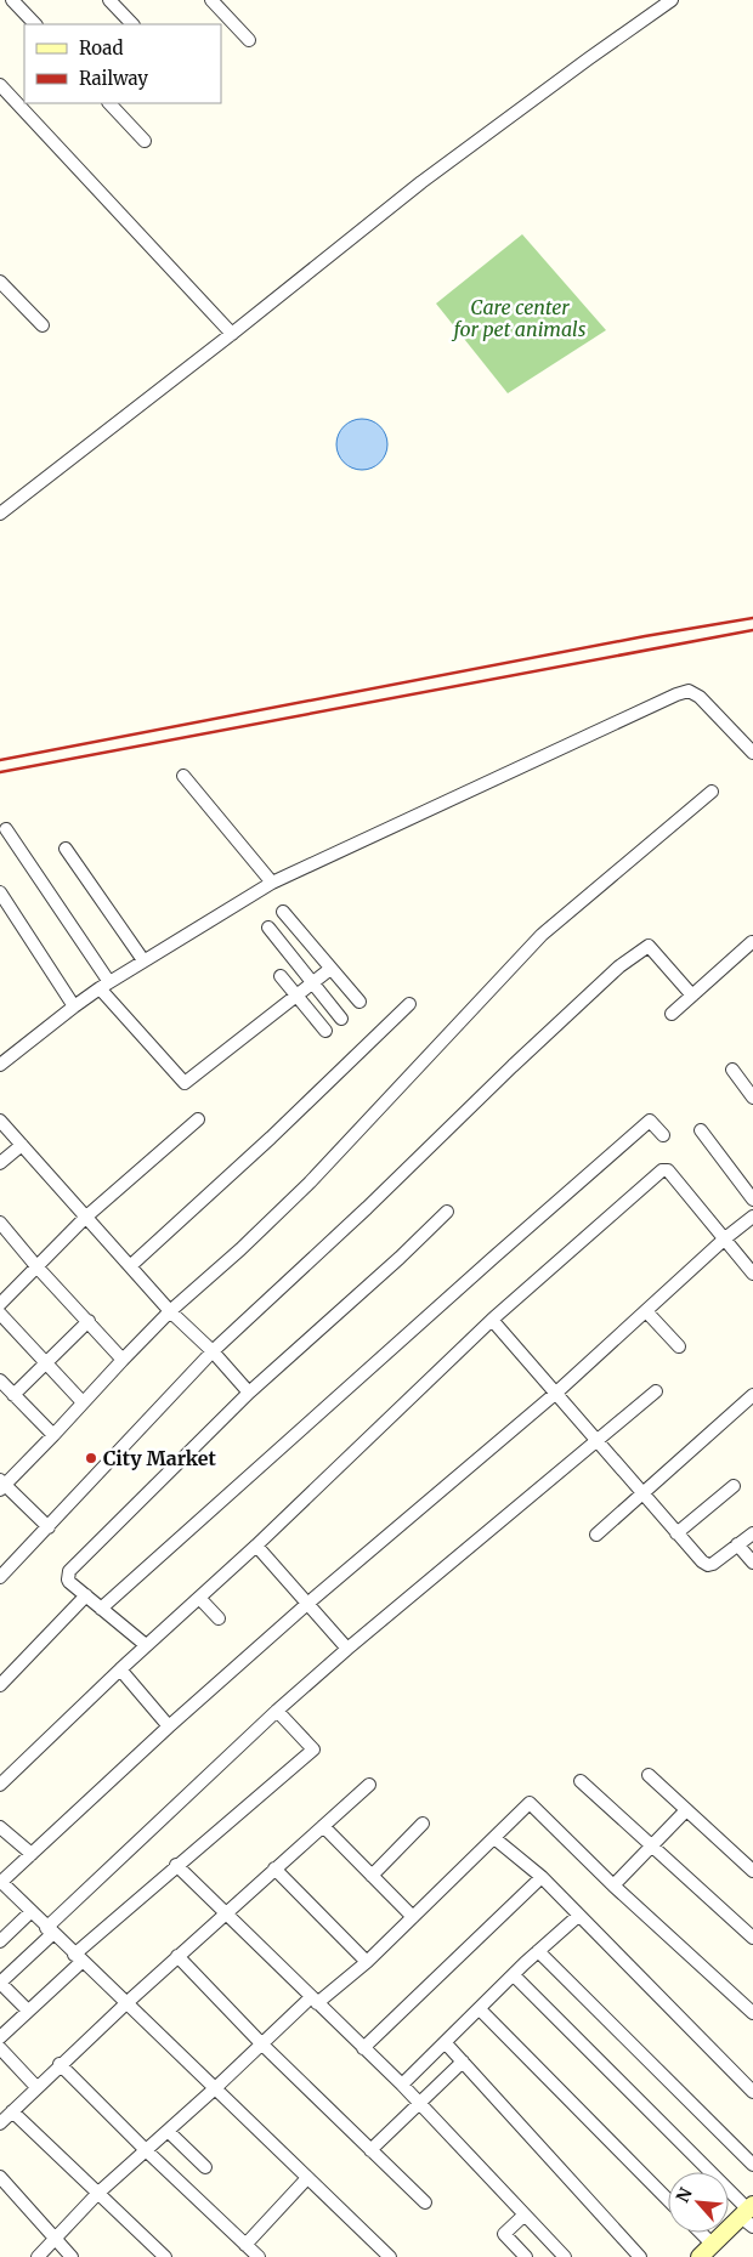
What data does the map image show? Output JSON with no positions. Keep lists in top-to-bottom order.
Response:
{
  "parks": ["Care center for pet animals"],
  "places": ["City Market"],
  "legend": ["Road", "Railway"],
  "north": "top left"
}
